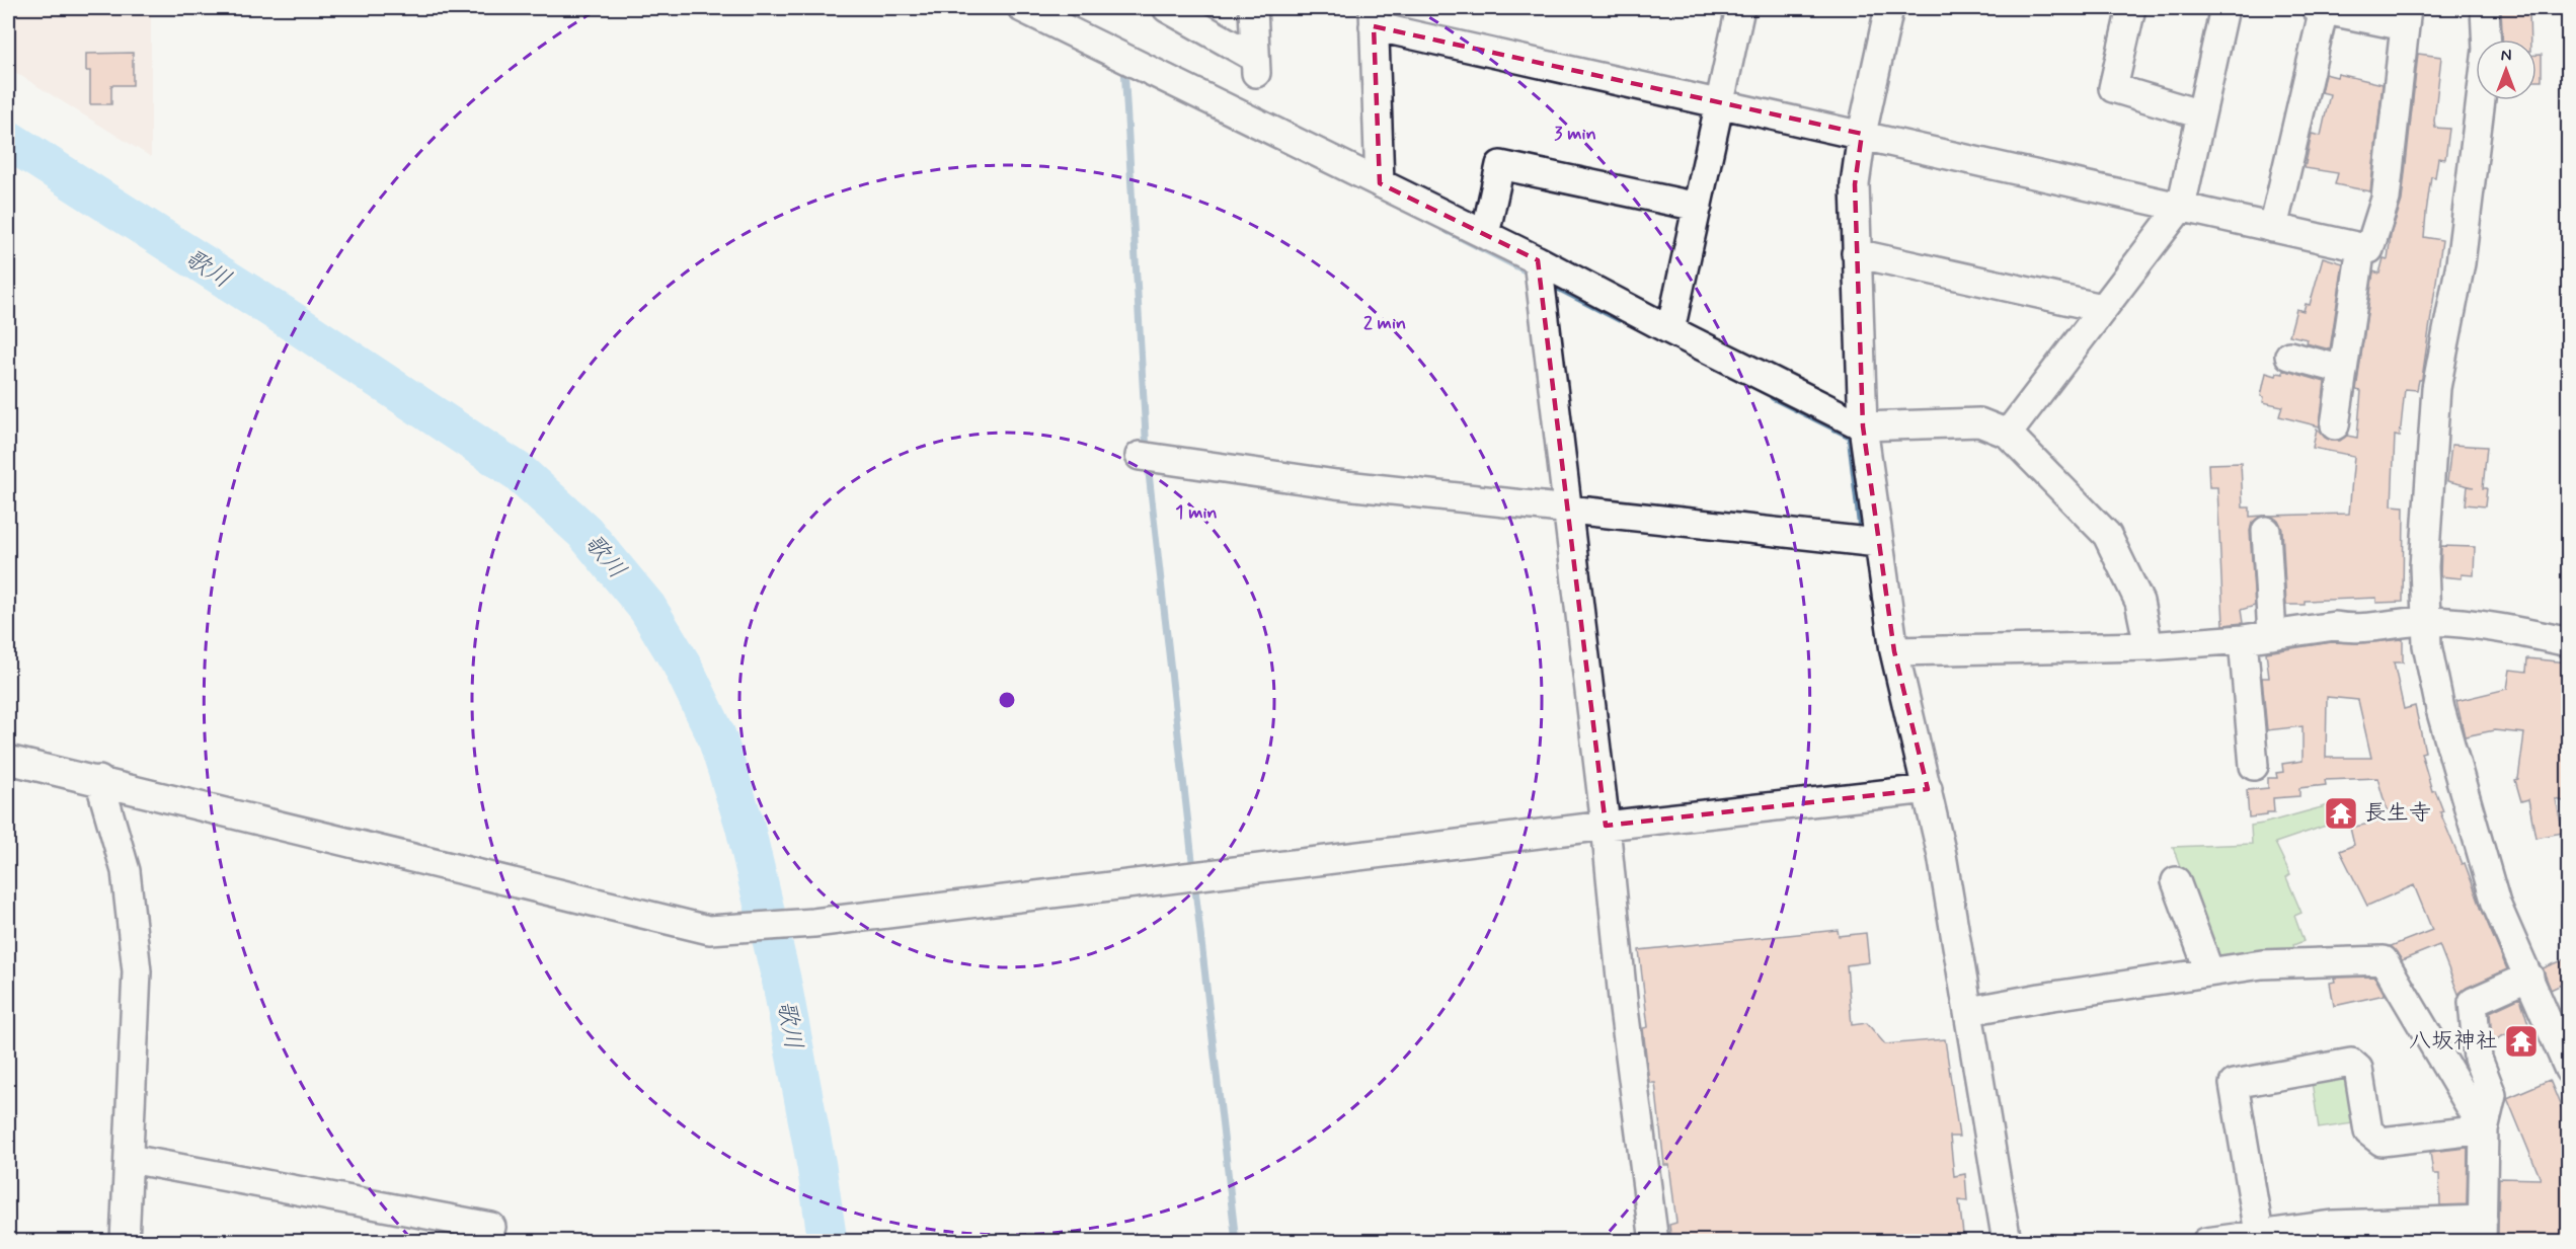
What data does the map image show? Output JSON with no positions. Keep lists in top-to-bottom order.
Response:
{
  "water": ["歌川"],
  "places": {
    "temple": ["長生寺", "八坂神社"]
  },
  "north": "top",
  "rings": ["3 min", "2 min", "1 min"]
}
